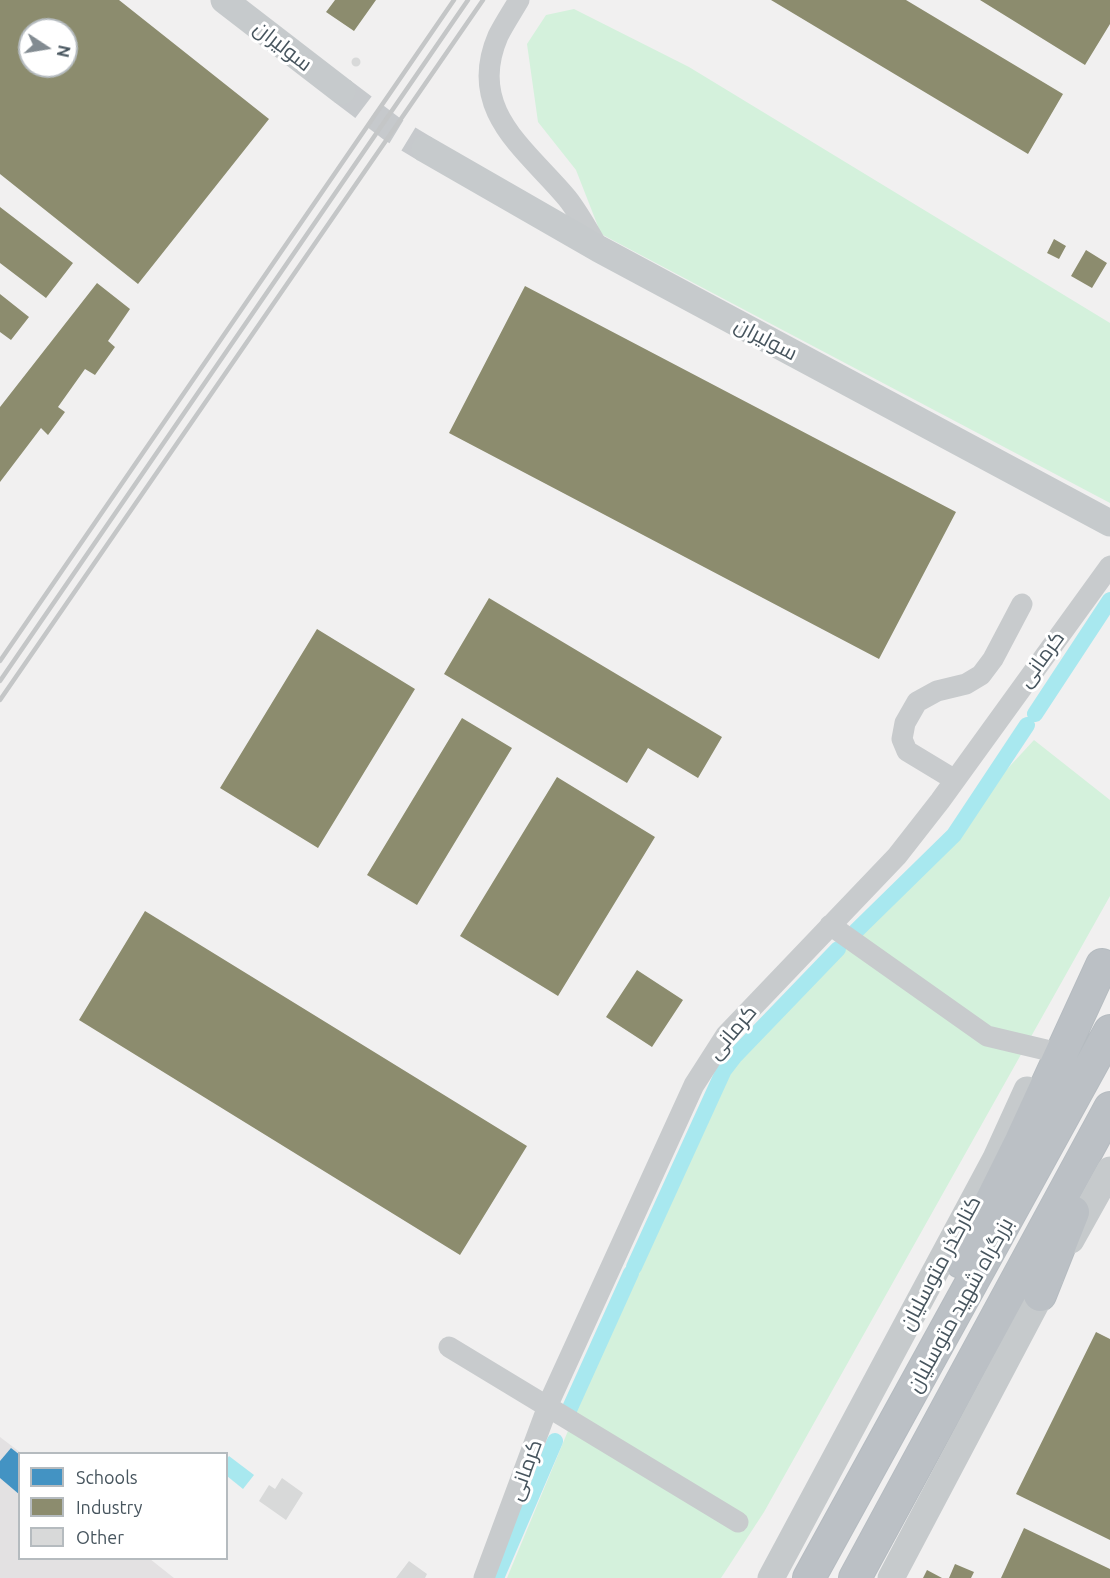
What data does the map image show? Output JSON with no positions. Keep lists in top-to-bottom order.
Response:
{
  "streets": {
    "highway": ["بزرگراه شهید متوسلیان"],
    "main road": ["سولیران", "کنارگذر متوسلیان"],
    "street": ["کرمانی"]
  },
  "legend": ["Schools", "Industry", "Other"],
  "north": "right"
}
